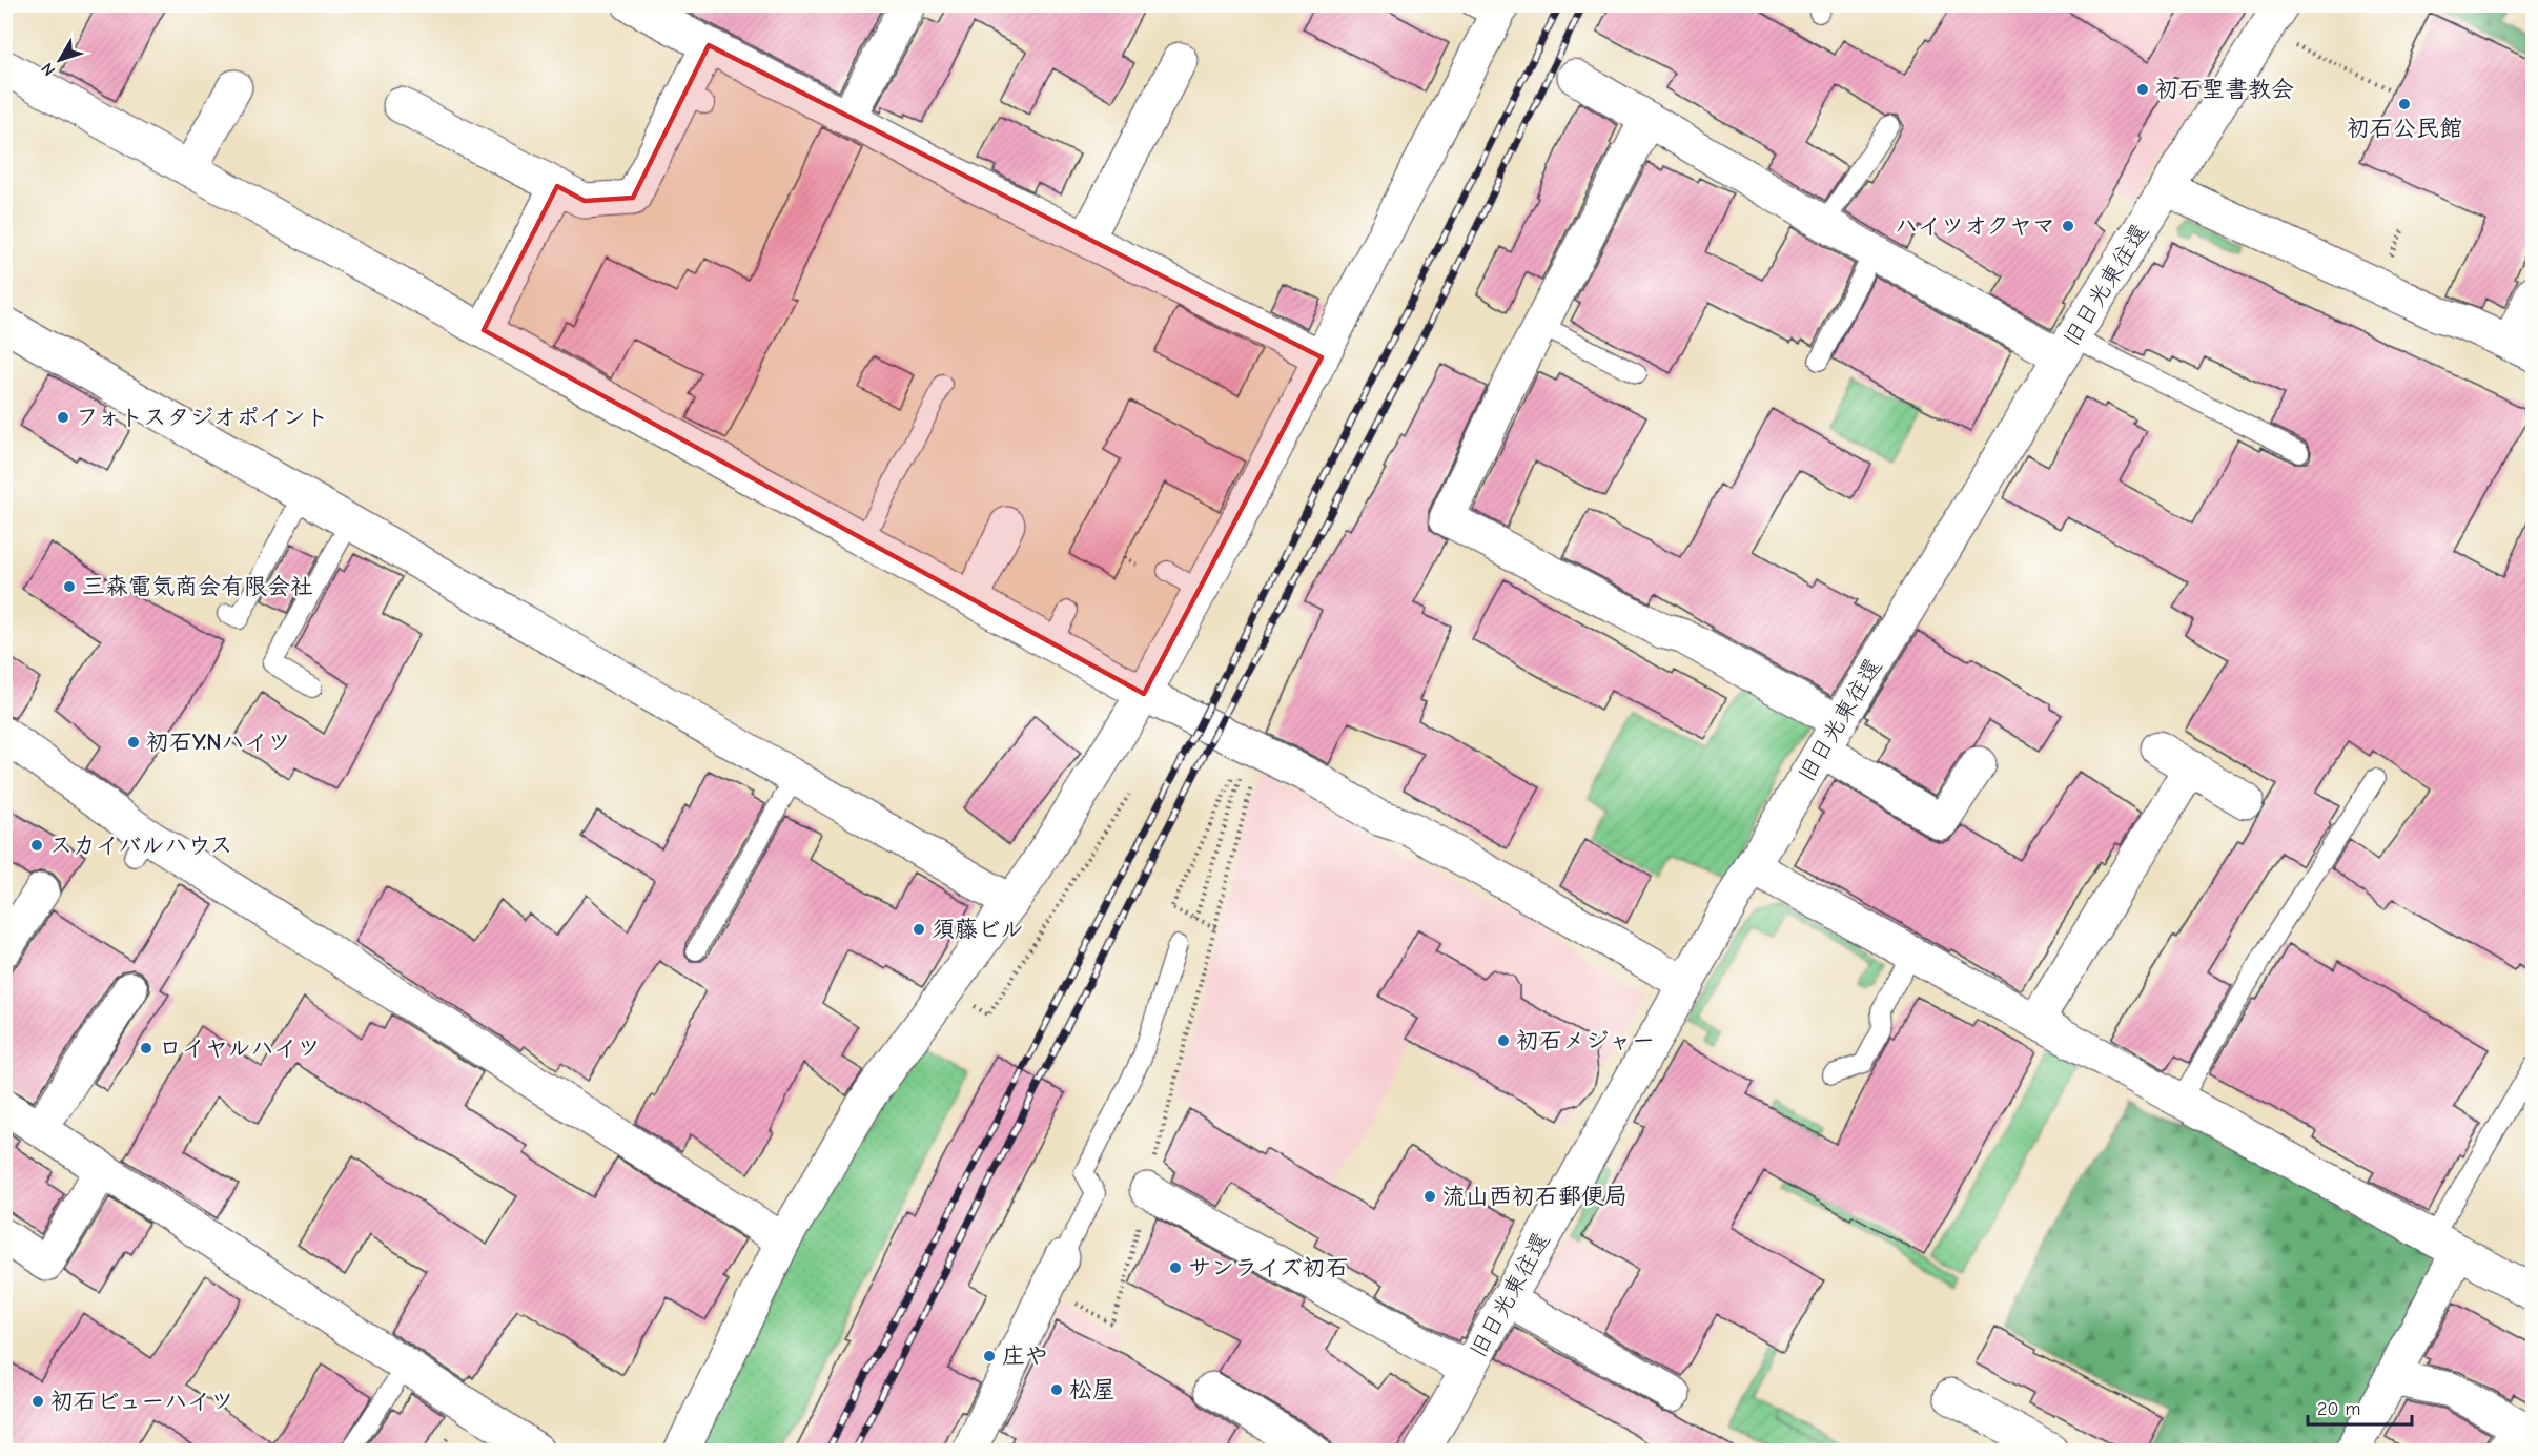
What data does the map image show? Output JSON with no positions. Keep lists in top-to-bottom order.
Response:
{
  "streets": {
    "street": ["旧日光東往還"]
  },
  "places": [
    "初石聖書教会",
    "初石公民館",
    "ハイツオクヤマ",
    "フォトスタジオポイント",
    "三森電気商会有限会社",
    "初石Y.Nハイツ",
    "スカイバルハウス",
    "須藤ビル",
    "初石メジャー",
    "ロイヤルハイツ",
    "流山西初石郵便局",
    "サンライズ初石",
    "庄や",
    "松屋",
    "初石ビューハイツ"
  ],
  "scale_bar": "20 m",
  "north": "bottom left"
}
